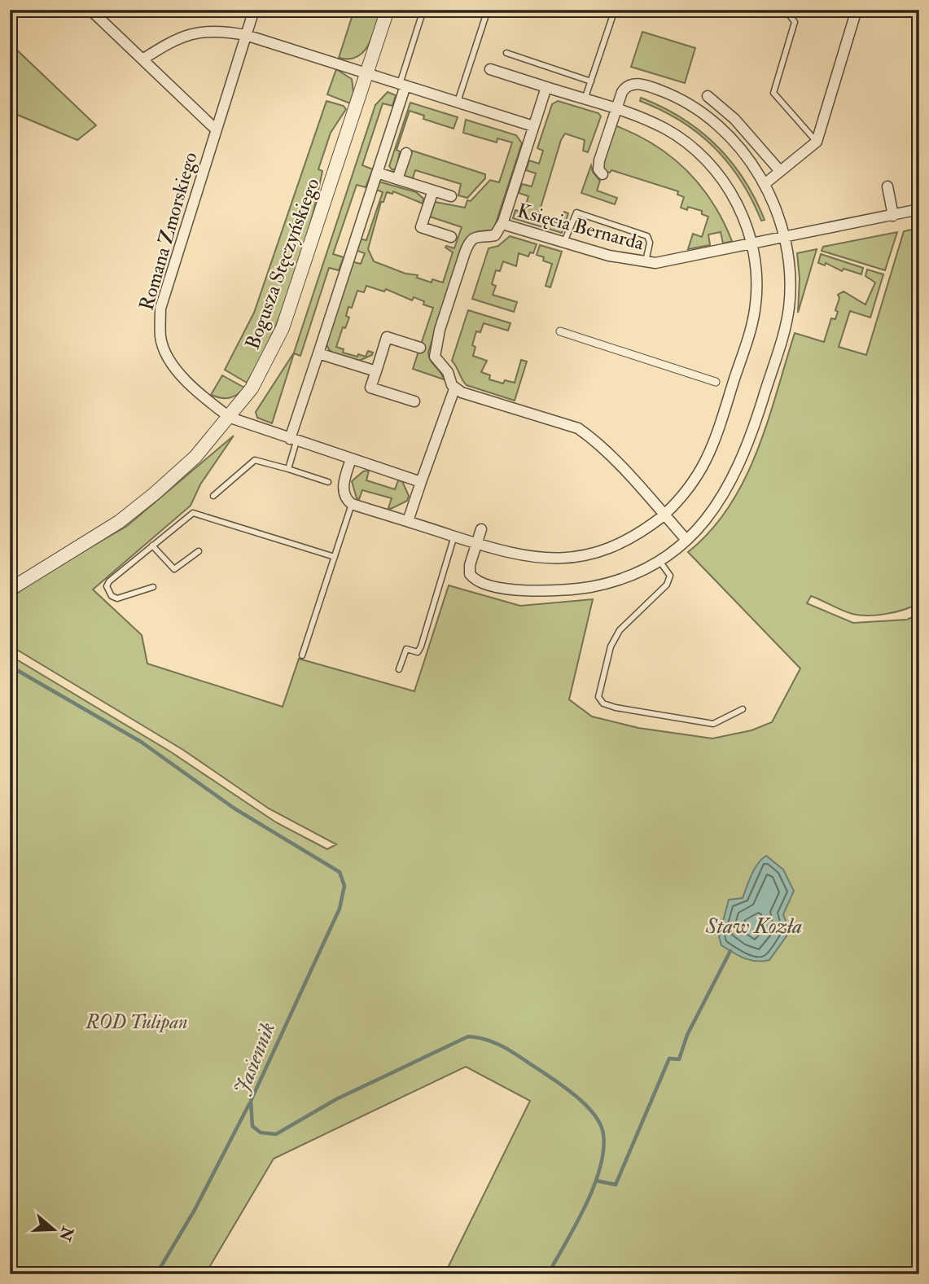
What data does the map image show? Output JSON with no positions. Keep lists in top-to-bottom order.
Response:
{
  "streets": {
    "street": ["Księcia Bernarda", "Romana Zmorskiego", "Bogusza Stęczyńskiego"]
  },
  "crossings": [
    ["Romana Zmorskiego", "Bogusza Stęczyńskiego"]
  ],
  "water": ["Staw Kozła", "Jasiennik"],
  "parks": ["ROD Tulipan"],
  "north": "right"
}
